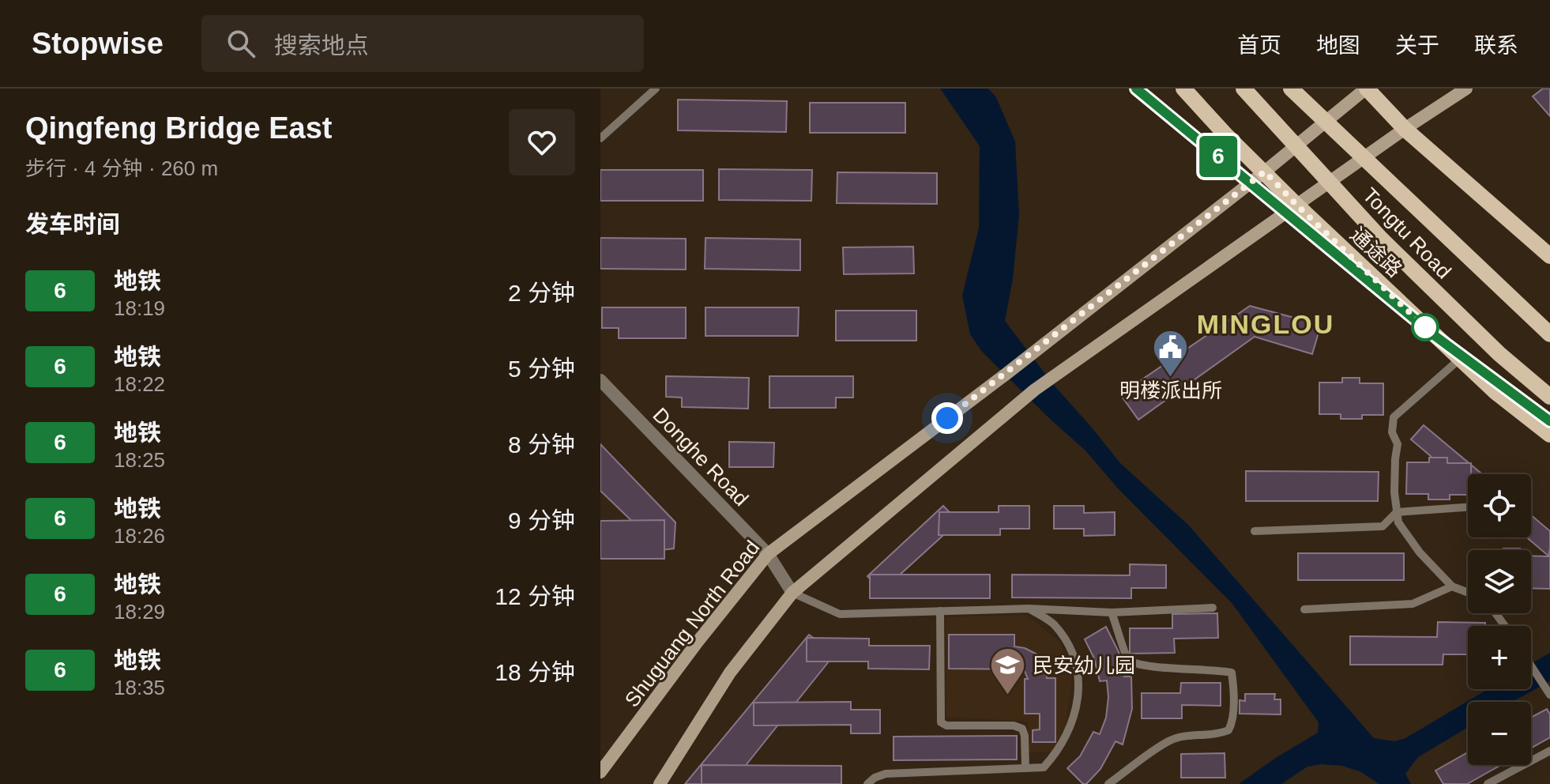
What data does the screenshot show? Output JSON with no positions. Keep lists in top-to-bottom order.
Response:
{
  "streets": {
    "main road": ["Tongtu Road", "通途路", "Shuguang North Road"],
    "street": ["Donghe Road"]
  },
  "crossings": [
    ["通途路", "Shuguang North Road"],
    ["Donghe Road", "Shuguang North Road"]
  ],
  "districts": ["MINGLOU"],
  "places": {
    "public building": ["明楼派出所"],
    "school or university": ["民安幼儿园"]
  },
  "lines": ["metro line 6"],
  "page": {
    "header": "Stopwise",
    "search": "搜索地点",
    "nav": [
      "首页",
      "地图",
      "关于",
      "联系"
    ],
    "heading": [
      ["Qingfeng Bridge East", "步行 · 4 分钟 · 260 m"],
      "发车时间"
    ],
    "on_map": "6",
    "list": [
      {
        "mark": "6",
        "name": "地铁",
        "note": "18:19",
        "value": "2 分钟"
      },
      {
        "mark": "6",
        "name": "地铁",
        "note": "18:22",
        "value": "5 分钟"
      },
      {
        "mark": "6",
        "name": "地铁",
        "note": "18:25",
        "value": "8 分钟"
      },
      {
        "mark": "6",
        "name": "地铁",
        "note": "18:26",
        "value": "9 分钟"
      },
      {
        "mark": "6",
        "name": "地铁",
        "note": "18:29",
        "value": "12 分钟"
      },
      {
        "mark": "6",
        "name": "地铁",
        "note": "18:35",
        "value": "18 分钟"
      }
    ],
    "map_buttons": ["+", "−"]
  }
}
